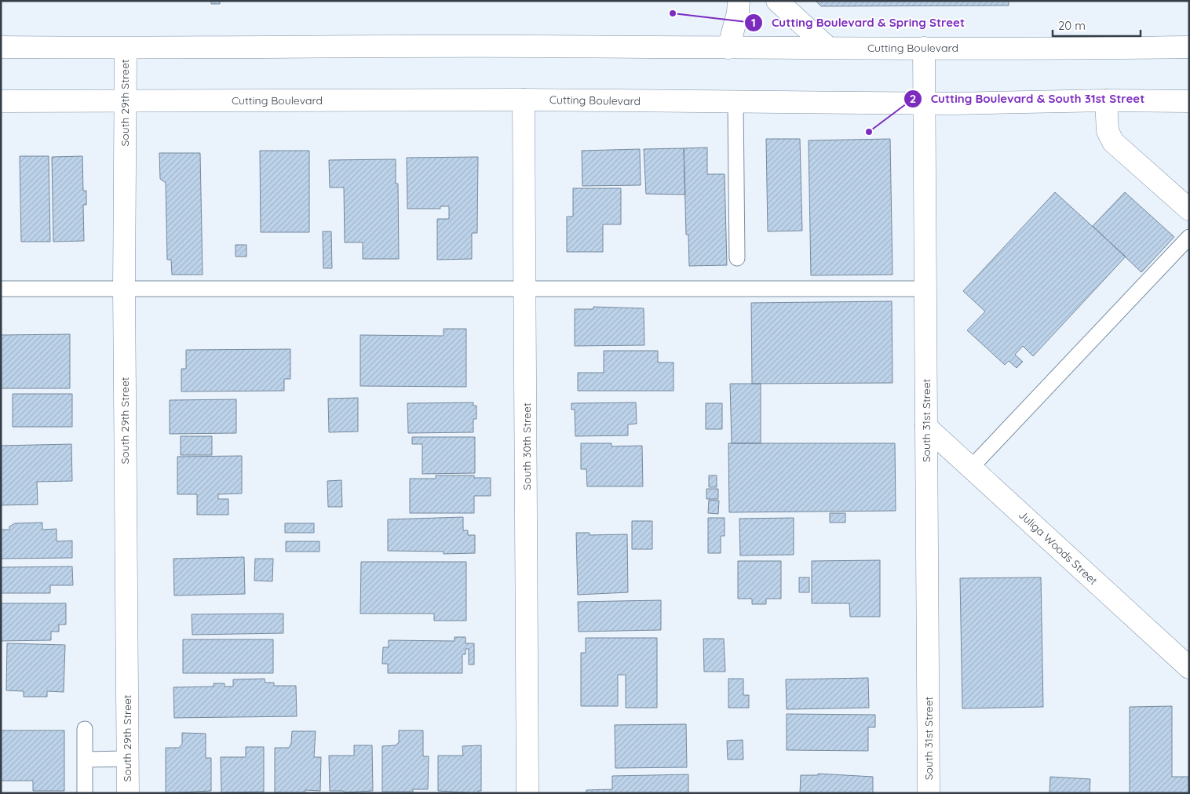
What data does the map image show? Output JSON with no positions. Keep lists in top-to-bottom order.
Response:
{
  "streets": {
    "street": [
      "Cutting Boulevard",
      "South 29th Street",
      "South 31st Street",
      "South 30th Street",
      "Juliga Woods Street"
    ]
  },
  "crossings": [
    ["Cutting Boulevard", "South 29th Street"],
    ["Cutting Boulevard", "South 31st Street"],
    ["Cutting Boulevard", "South 30th Street"],
    ["South 31st Street", "Juliga Woods Street"]
  ],
  "places": ["Cutting Boulevard & Spring Street", "Cutting Boulevard & South 31st Street"],
  "scale_bar": "20 m"
}
